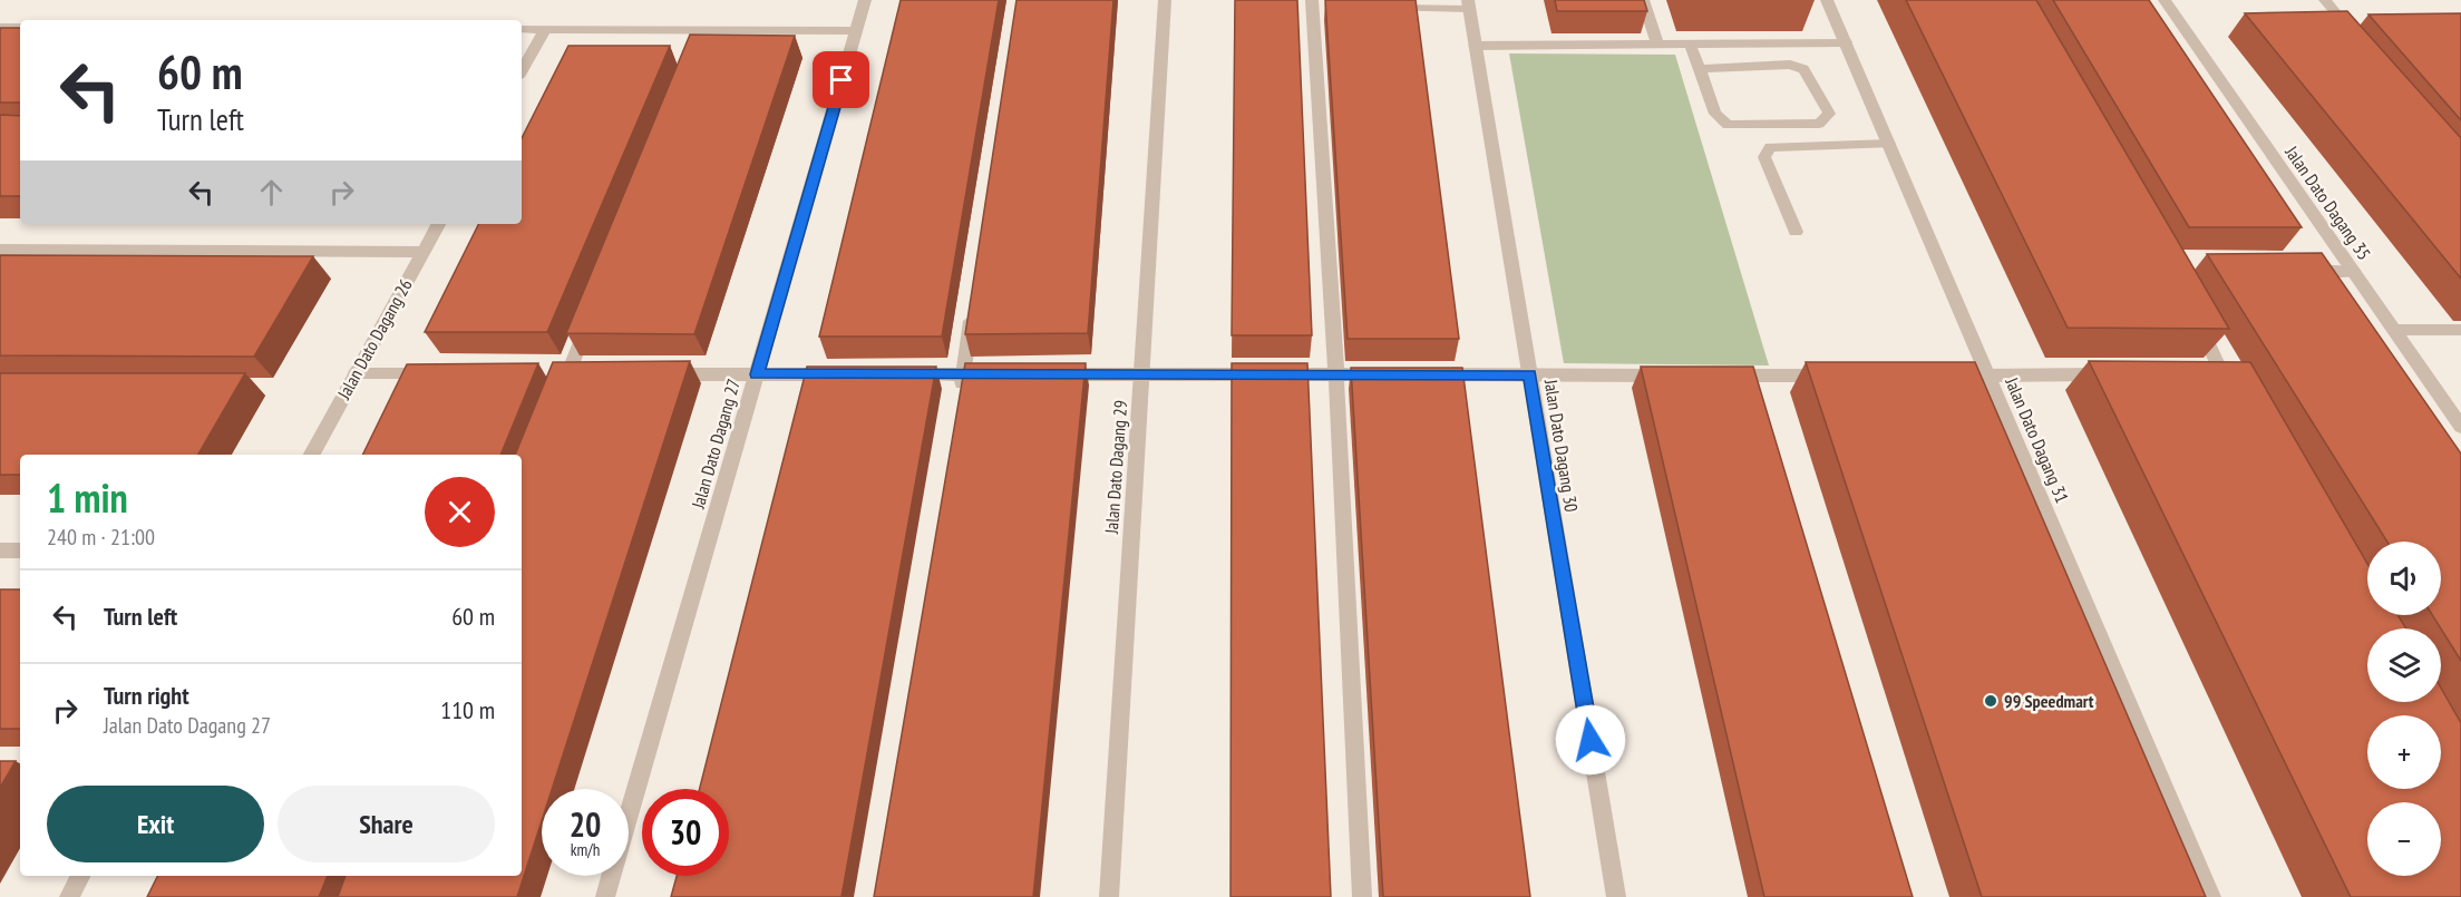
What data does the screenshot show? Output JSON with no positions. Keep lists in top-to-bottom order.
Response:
{
  "streets": {
    "street": [
      "Jalan Dato Dagang 35",
      "Jalan Dato Dagang 26",
      "Jalan Dato Dagang 31",
      "Jalan Dato Dagang 27",
      "Jalan Dato Dagang 30",
      "Jalan Dato Dagang 29"
    ]
  },
  "places": ["99 Speedmart"],
  "page": {
    "turn": ["60 m", "Turn left"],
    "heading": ["1 min", "240 m · 21:00"],
    "map_buttons": ["+", "−"],
    "list": [
      {
        "name": "Turn left",
        "value": "60 m"
      },
      {
        "name": "Turn right",
        "note": "Jalan Dato Dagang 27",
        "value": "110 m"
      }
    ],
    "buttons": ["Exit", "Share"],
    "speed": "20 km/h",
    "limit": "30"
  }
}
